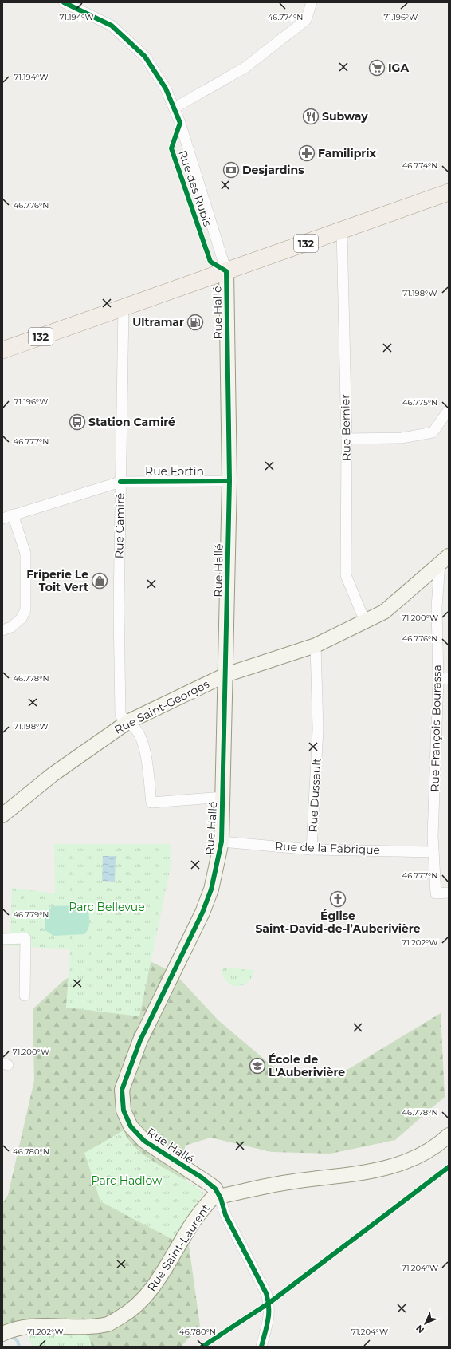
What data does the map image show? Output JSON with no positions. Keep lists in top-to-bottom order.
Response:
{
  "streets": {
    "main road": ["132"],
    "street": [
      "Rue des Rubis",
      "Rue Hallé",
      "Rue Bernier",
      "Rue Fortin",
      "Rue Camiré",
      "Rue Saint-Georges",
      "Rue François-Bourassa",
      "Rue Dussault",
      "Rue de la Fabrique",
      "Rue Saint-Laurent"
    ]
  },
  "crossings": [
    ["Rue des Rubis", "132"],
    ["Rue des Rubis", "Rue Hallé"],
    ["132", "Rue Hallé"],
    ["132", "Rue Bernier"],
    ["132", "Rue Camiré"],
    ["Rue Hallé", "Rue Fortin"],
    ["Rue Hallé", "Rue Camiré"],
    ["Rue Hallé", "Rue Saint-Georges"],
    ["Rue Hallé", "Rue de la Fabrique"],
    ["Rue Hallé", "Rue Saint-Laurent"],
    ["Rue Bernier", "Rue Saint-Georges"],
    ["Rue Fortin", "Rue Camiré"],
    ["Rue Camiré", "Rue Saint-Georges"],
    ["Rue Saint-Georges", "Rue François-Bourassa"],
    ["Rue Saint-Georges", "Rue Dussault"],
    ["Rue François-Bourassa", "Rue de la Fabrique"],
    ["Rue Dussault", "Rue de la Fabrique"]
  ],
  "parks": ["Parc Bellevue", "Parc Hadlow"],
  "places": {
    "supermarket": ["IGA"],
    "restaurant": ["Subway"],
    "pharmacy": ["Familiprix"],
    "bank": ["Desjardins"],
    "fuel station": ["Ultramar"],
    "bus stop": ["Station Camiré"],
    "shop": ["Friperie Le Toit Vert"],
    "church": ["Église Saint-David-de-l’Auberivière"],
    "school or university": ["École de L'Auberivière"]
  },
  "north": "bottom left",
  "coordinates": [
    "71.194°W",
    "46.774°N",
    "71.196°W",
    "46.776°N",
    "71.198°W",
    "46.775°N",
    "46.777°N",
    "71.200°W",
    "46.778°N",
    "46.779°N",
    "71.202°W",
    "46.780°N",
    "71.204°W"
  ]
}
